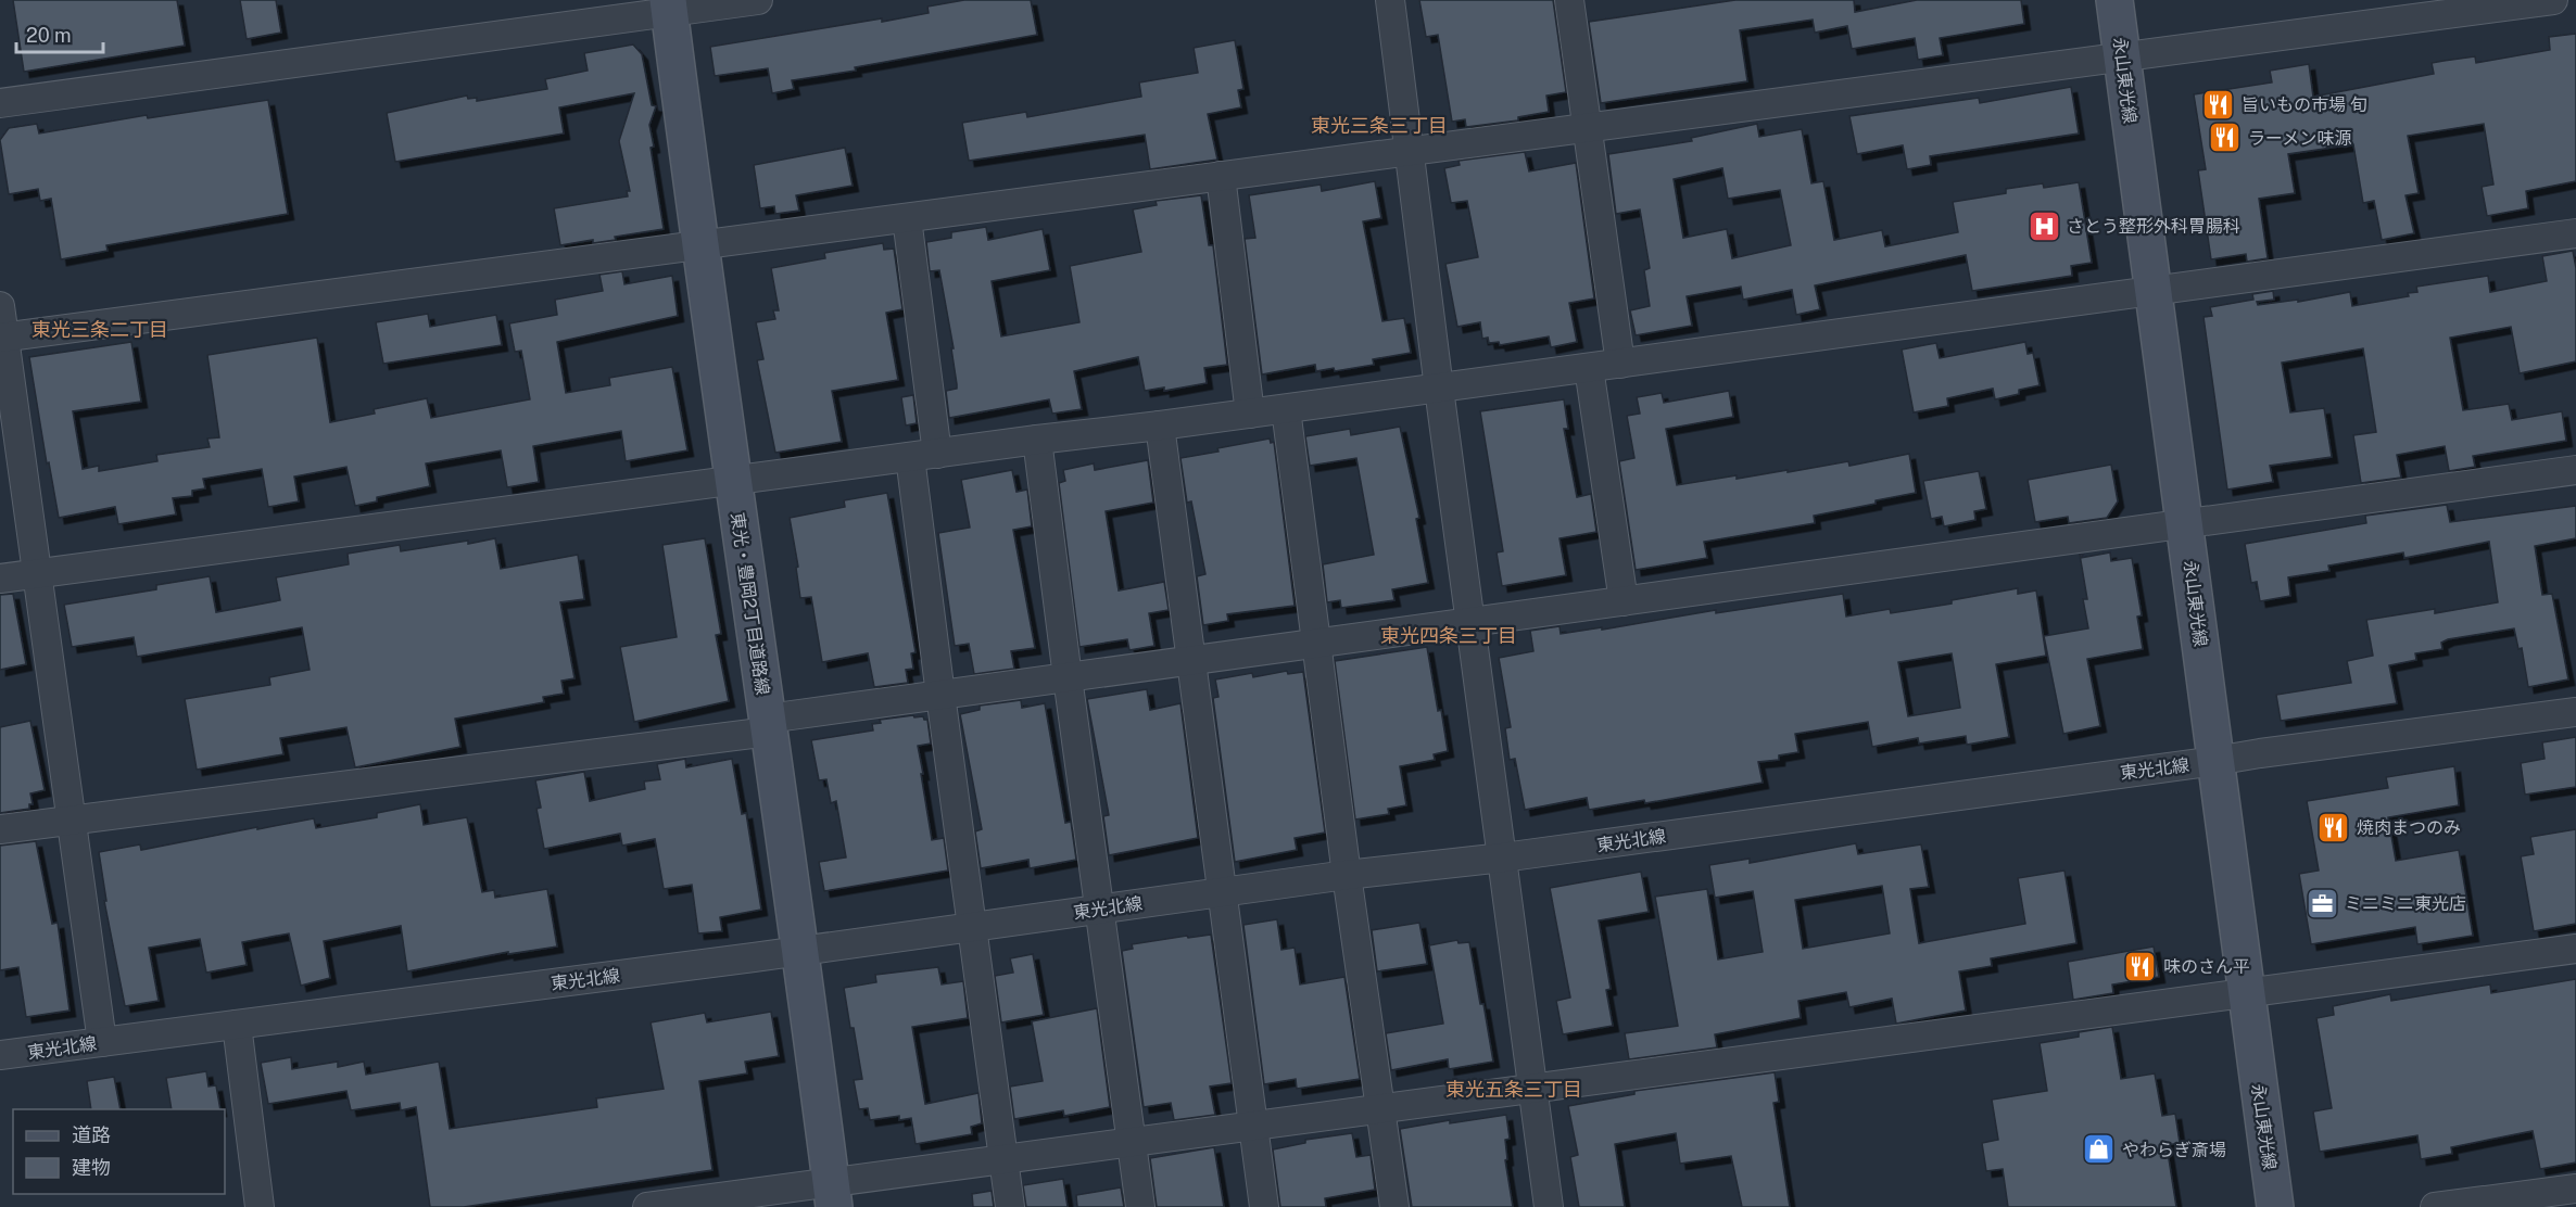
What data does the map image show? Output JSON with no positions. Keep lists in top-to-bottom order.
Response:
{
  "streets": {
    "street": ["永山東光線", "東光・豊岡2丁目道路線", "東光北線"]
  },
  "crossings": [
    ["永山東光線", "東光北線"],
    ["東光・豊岡2丁目道路線", "東光北線"]
  ],
  "districts": [
    "東光三条三丁目",
    "東光三条二丁目",
    "東光四条三丁目",
    "東光五条三丁目"
  ],
  "places": {
    "restaurant": [
      "旨いもの市場 旬",
      "ラーメン味源",
      "焼肉まつのみ",
      "味のさん平"
    ],
    "hospital": ["さとう整形外科胃腸科"],
    "office": ["ミニミニ東光店"],
    "shop": ["やわらぎ斎場"]
  },
  "legend": ["道路", "建物"],
  "scale_bar": "20 m"
}
